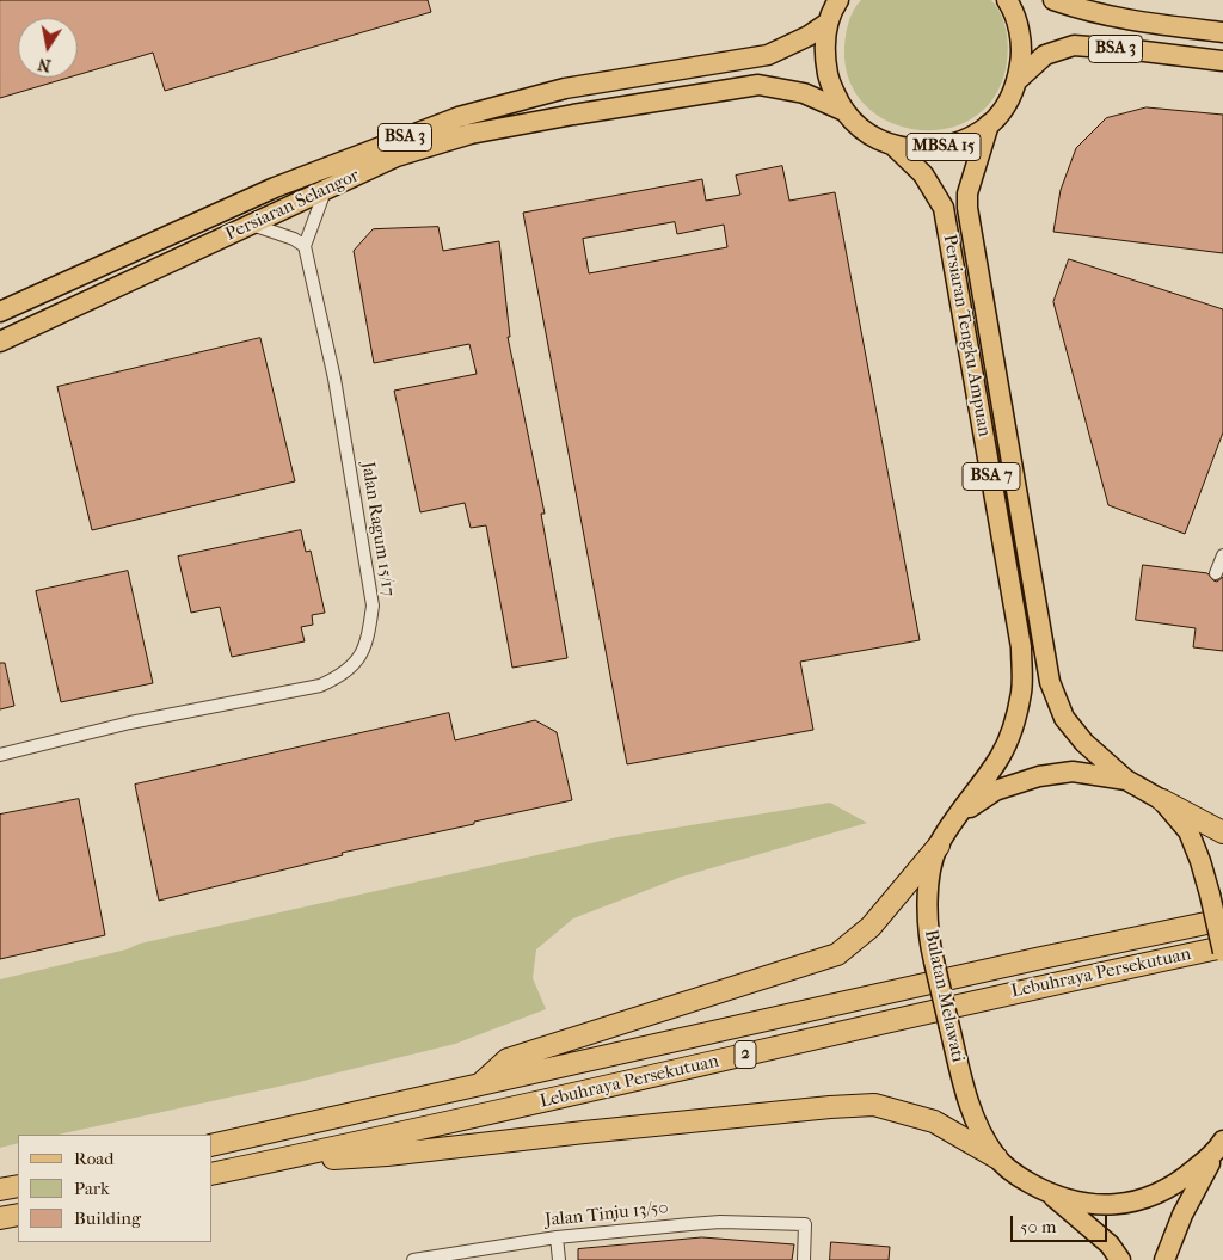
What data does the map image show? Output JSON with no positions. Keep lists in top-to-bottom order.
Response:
{
  "streets": {
    "highway": ["Lebuhraya Persekutuan", "2"],
    "main road": [
      "BSA 3",
      "MBSA 15",
      "Persiaran Selangor",
      "Persiaran Tengku Ampuan",
      "BSA 7",
      "Bulatan Melawati"
    ],
    "street": ["Jalan Ragum 15/17", "Jalan Tinju 13/50"]
  },
  "crossings": [
    ["BSA 3", "MBSA 15"],
    ["MBSA 15", "Persiaran Selangor"],
    ["MBSA 15", "Persiaran Tengku Ampuan"],
    ["Persiaran Tengku Ampuan", "Bulatan Melawati"]
  ],
  "legend": ["Road", "Park", "Building"],
  "scale_bar": "50 m",
  "north": "bottom"
}
